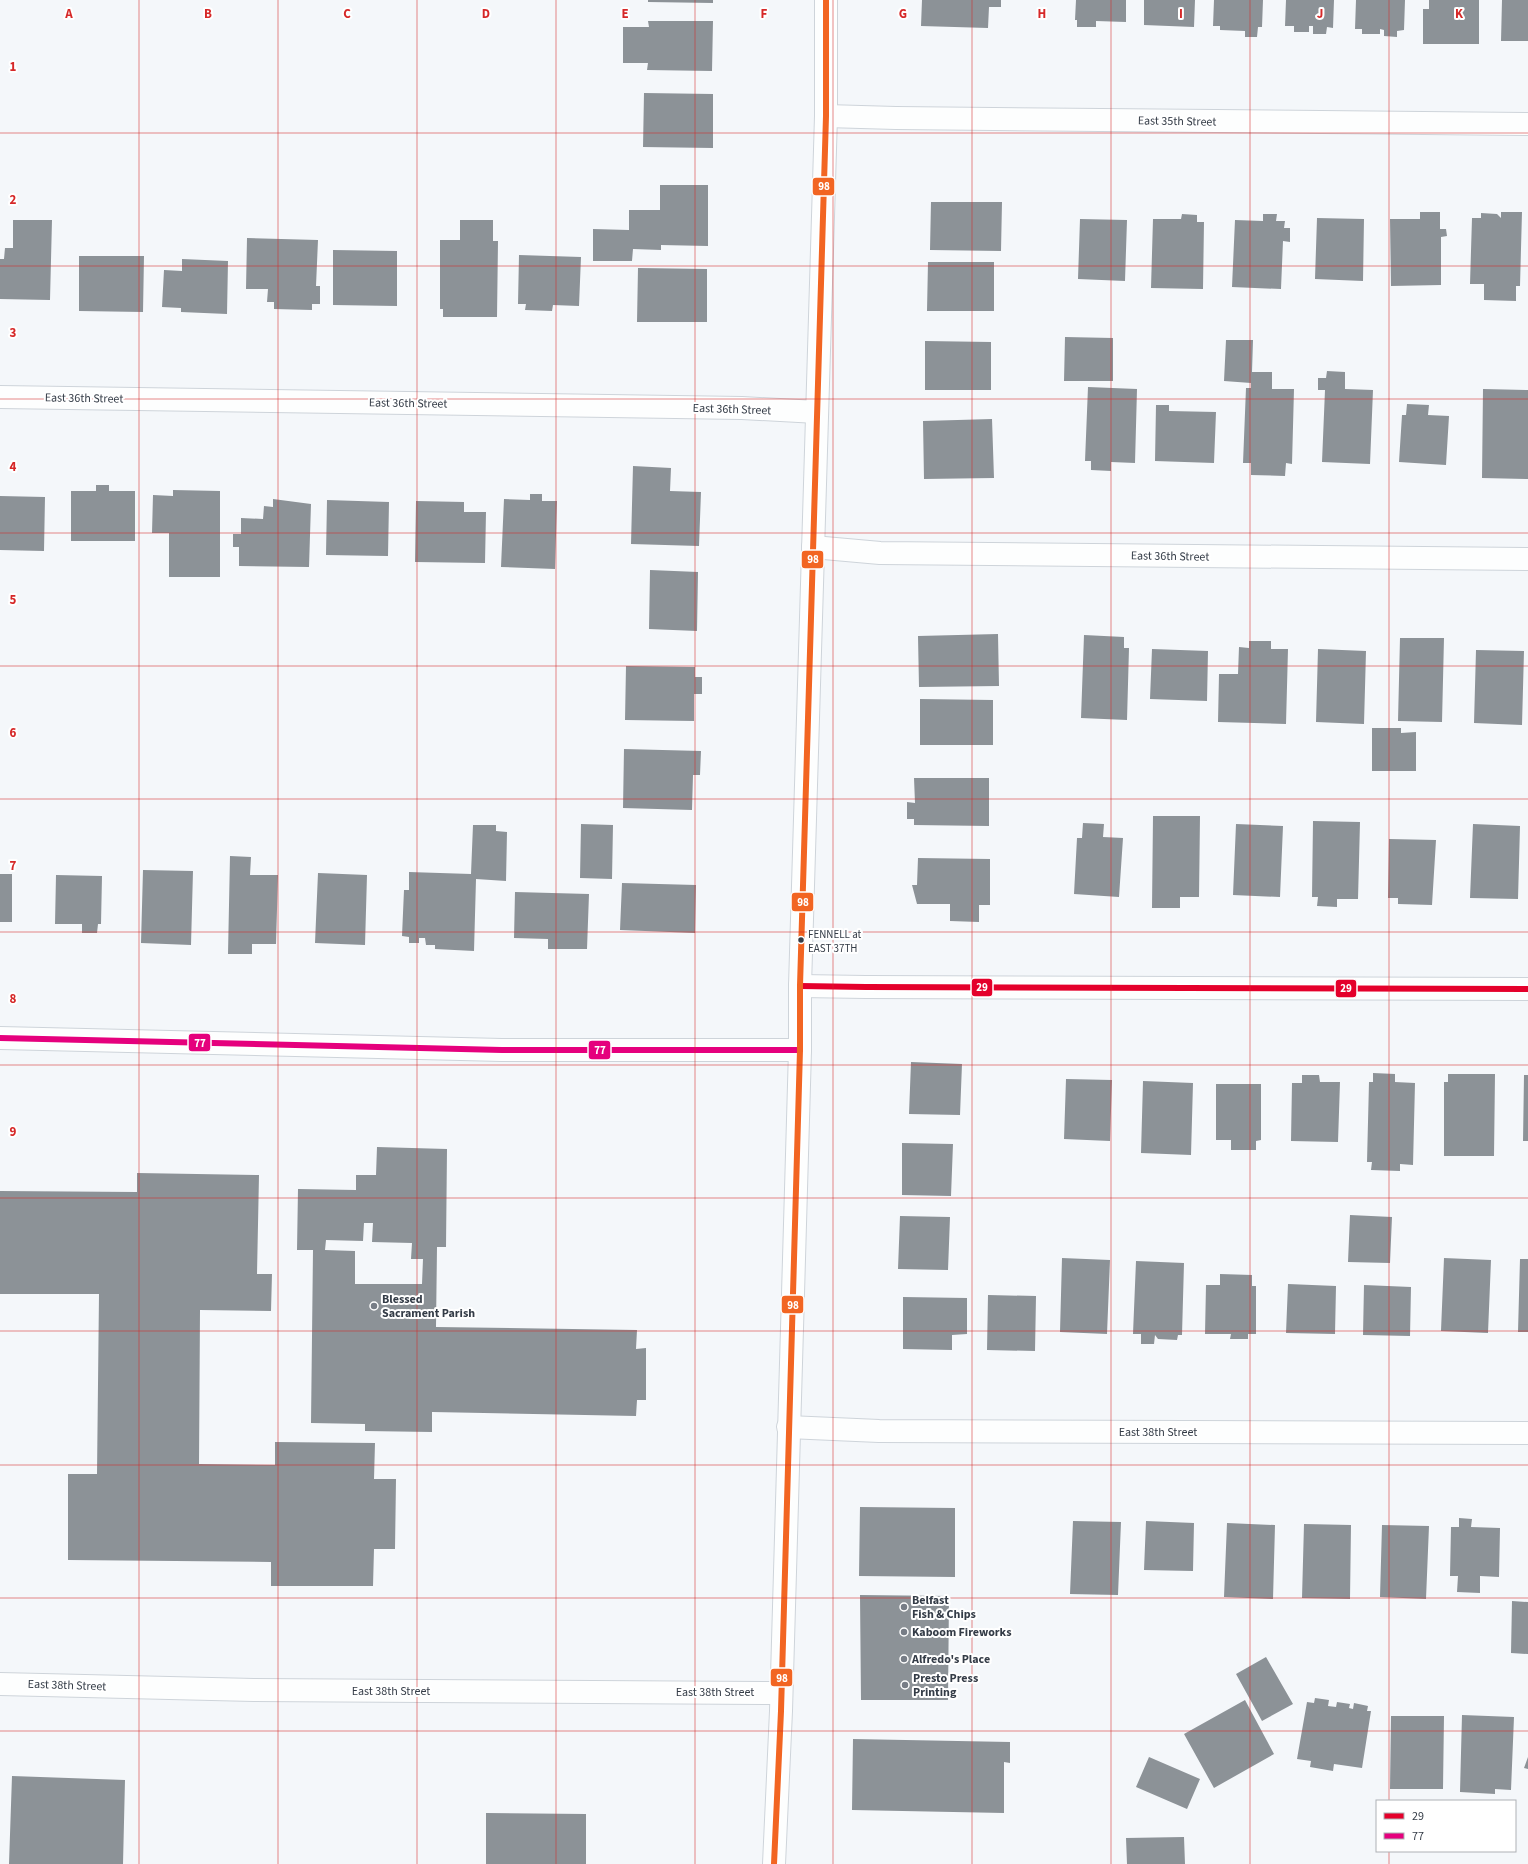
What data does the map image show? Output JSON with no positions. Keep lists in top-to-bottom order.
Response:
{
  "streets": {
    "street": ["East 35th Street", "East 36th Street", "East 38th Street"]
  },
  "places": [
    "FENNELL at EAST 37TH",
    "Blessed Sacrament Parish",
    "Belfast Fish & Chips",
    "Kaboom Fireworks",
    "Alfredo's Place",
    "Presto Press Printing"
  ],
  "lines": ["transit line 98", "transit line 29", "transit line 77"],
  "legend": ["29", "77"],
  "grid": {
    "columns": [
      "A",
      "B",
      "C",
      "D",
      "E",
      "F",
      "G",
      "H",
      "I",
      "J",
      "K"
    ],
    "rows": [
      "1",
      "2",
      "3",
      "4",
      "5",
      "6",
      "7",
      "8",
      "9"
    ]
  }
}
